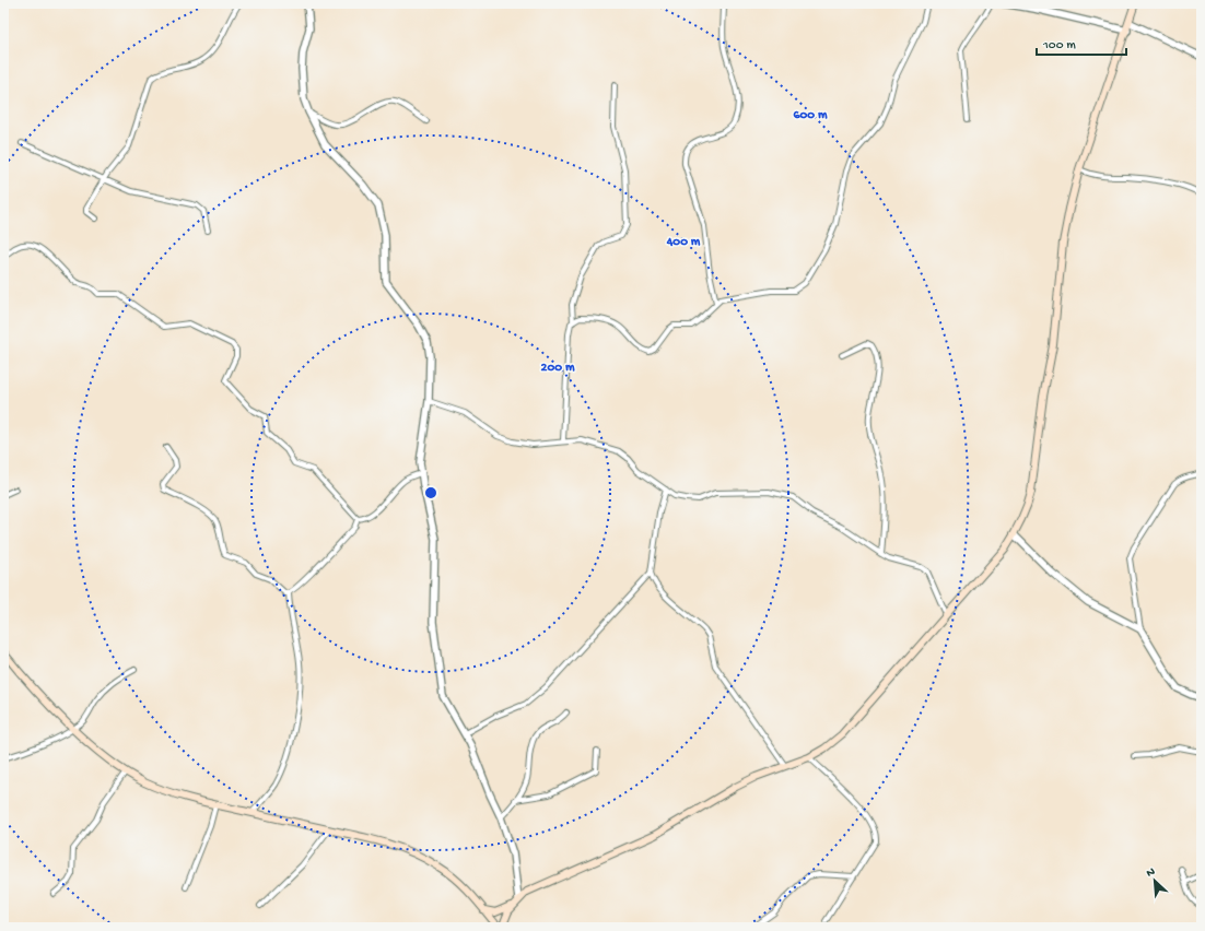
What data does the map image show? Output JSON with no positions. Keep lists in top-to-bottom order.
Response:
{
  "scale_bar": "100 m",
  "north": "top left",
  "rings": ["600 m", "400 m", "200 m"]
}
